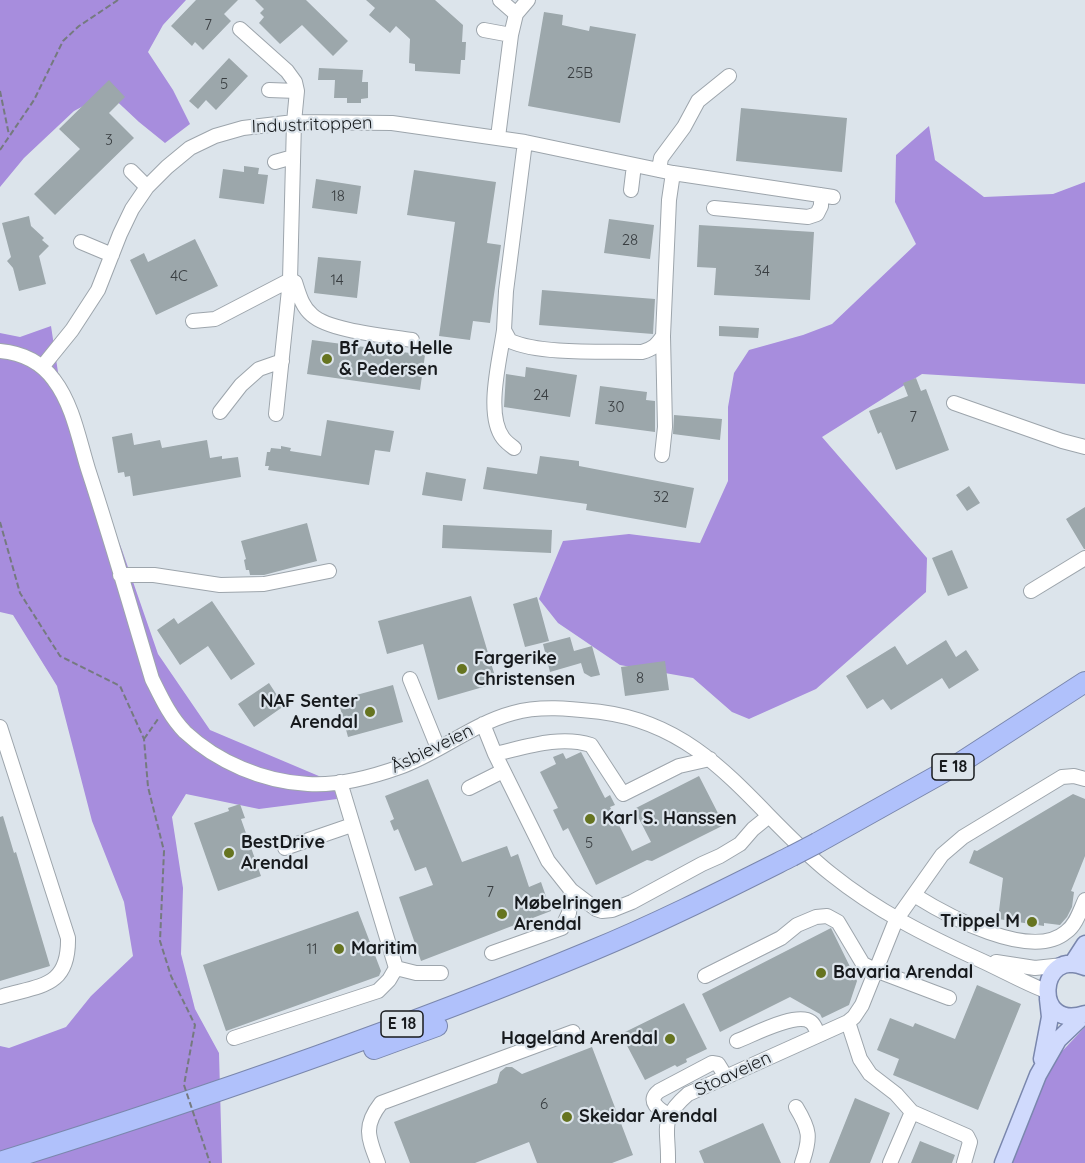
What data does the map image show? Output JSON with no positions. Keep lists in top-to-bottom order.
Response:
{
  "streets": {
    "highway": ["E 18"],
    "street": ["Industritoppen", "Åsbieveien", "Stoaveien"]
  },
  "crossings": [
    ["Industritoppen", "Åsbieveien"]
  ],
  "places": [
    "Bf Auto Helle & Pedersen",
    "Fargerike Christensen",
    "NAF Senter Arendal",
    "Karl S. Hanssen",
    "BestDrive Arendal",
    "Møbelringen Arendal",
    "Trippel M",
    "Maritim",
    "Bavaria Arendal",
    "Hageland Arendal",
    "Skeidar Arendal"
  ],
  "house_numbers": [
    "7",
    "25B",
    "5",
    "3",
    "18",
    "28",
    "34",
    "4C",
    "14",
    "24",
    "30",
    "7",
    "32",
    "8",
    "5",
    "7",
    "11",
    "6"
  ]
}
